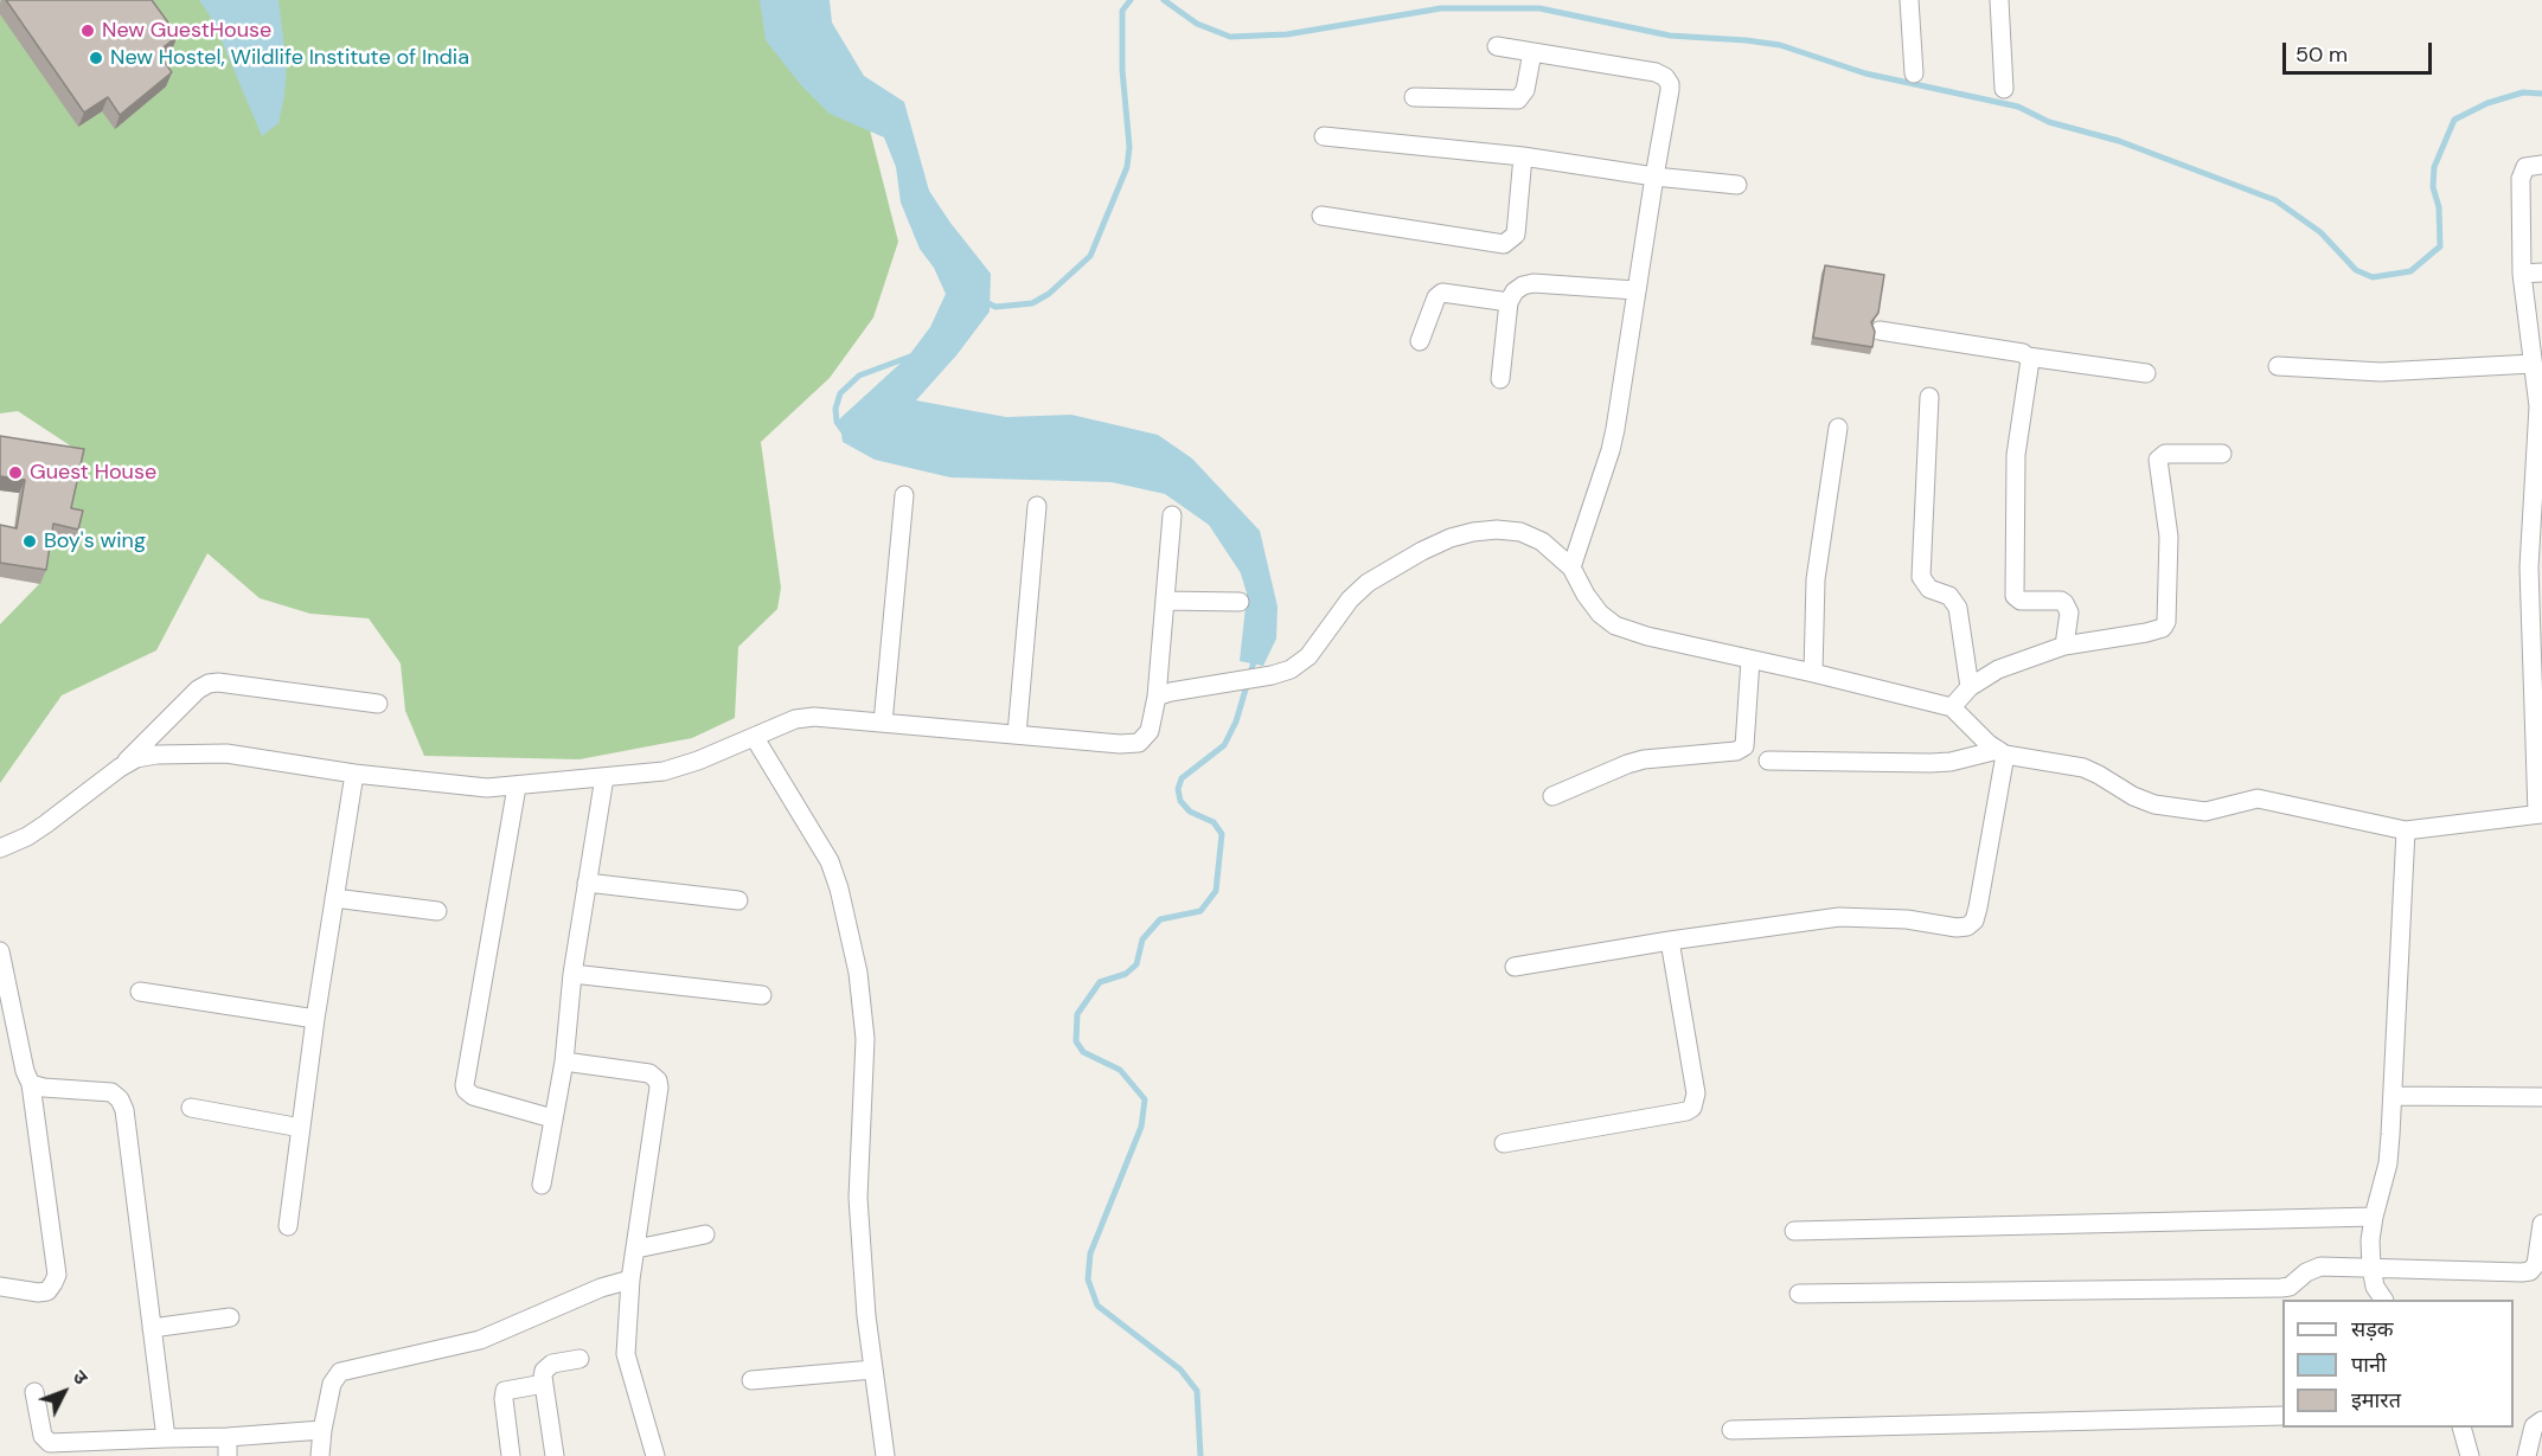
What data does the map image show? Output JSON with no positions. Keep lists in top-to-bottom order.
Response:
{
  "places": [
    "New GuestHouse",
    "New Hostel, Wildlife Institute of India",
    "Guest House",
    "Boy's wing"
  ],
  "legend": ["सड़क", "पानी", "इमारत"],
  "scale_bar": "50 m",
  "north": "top right"
}
